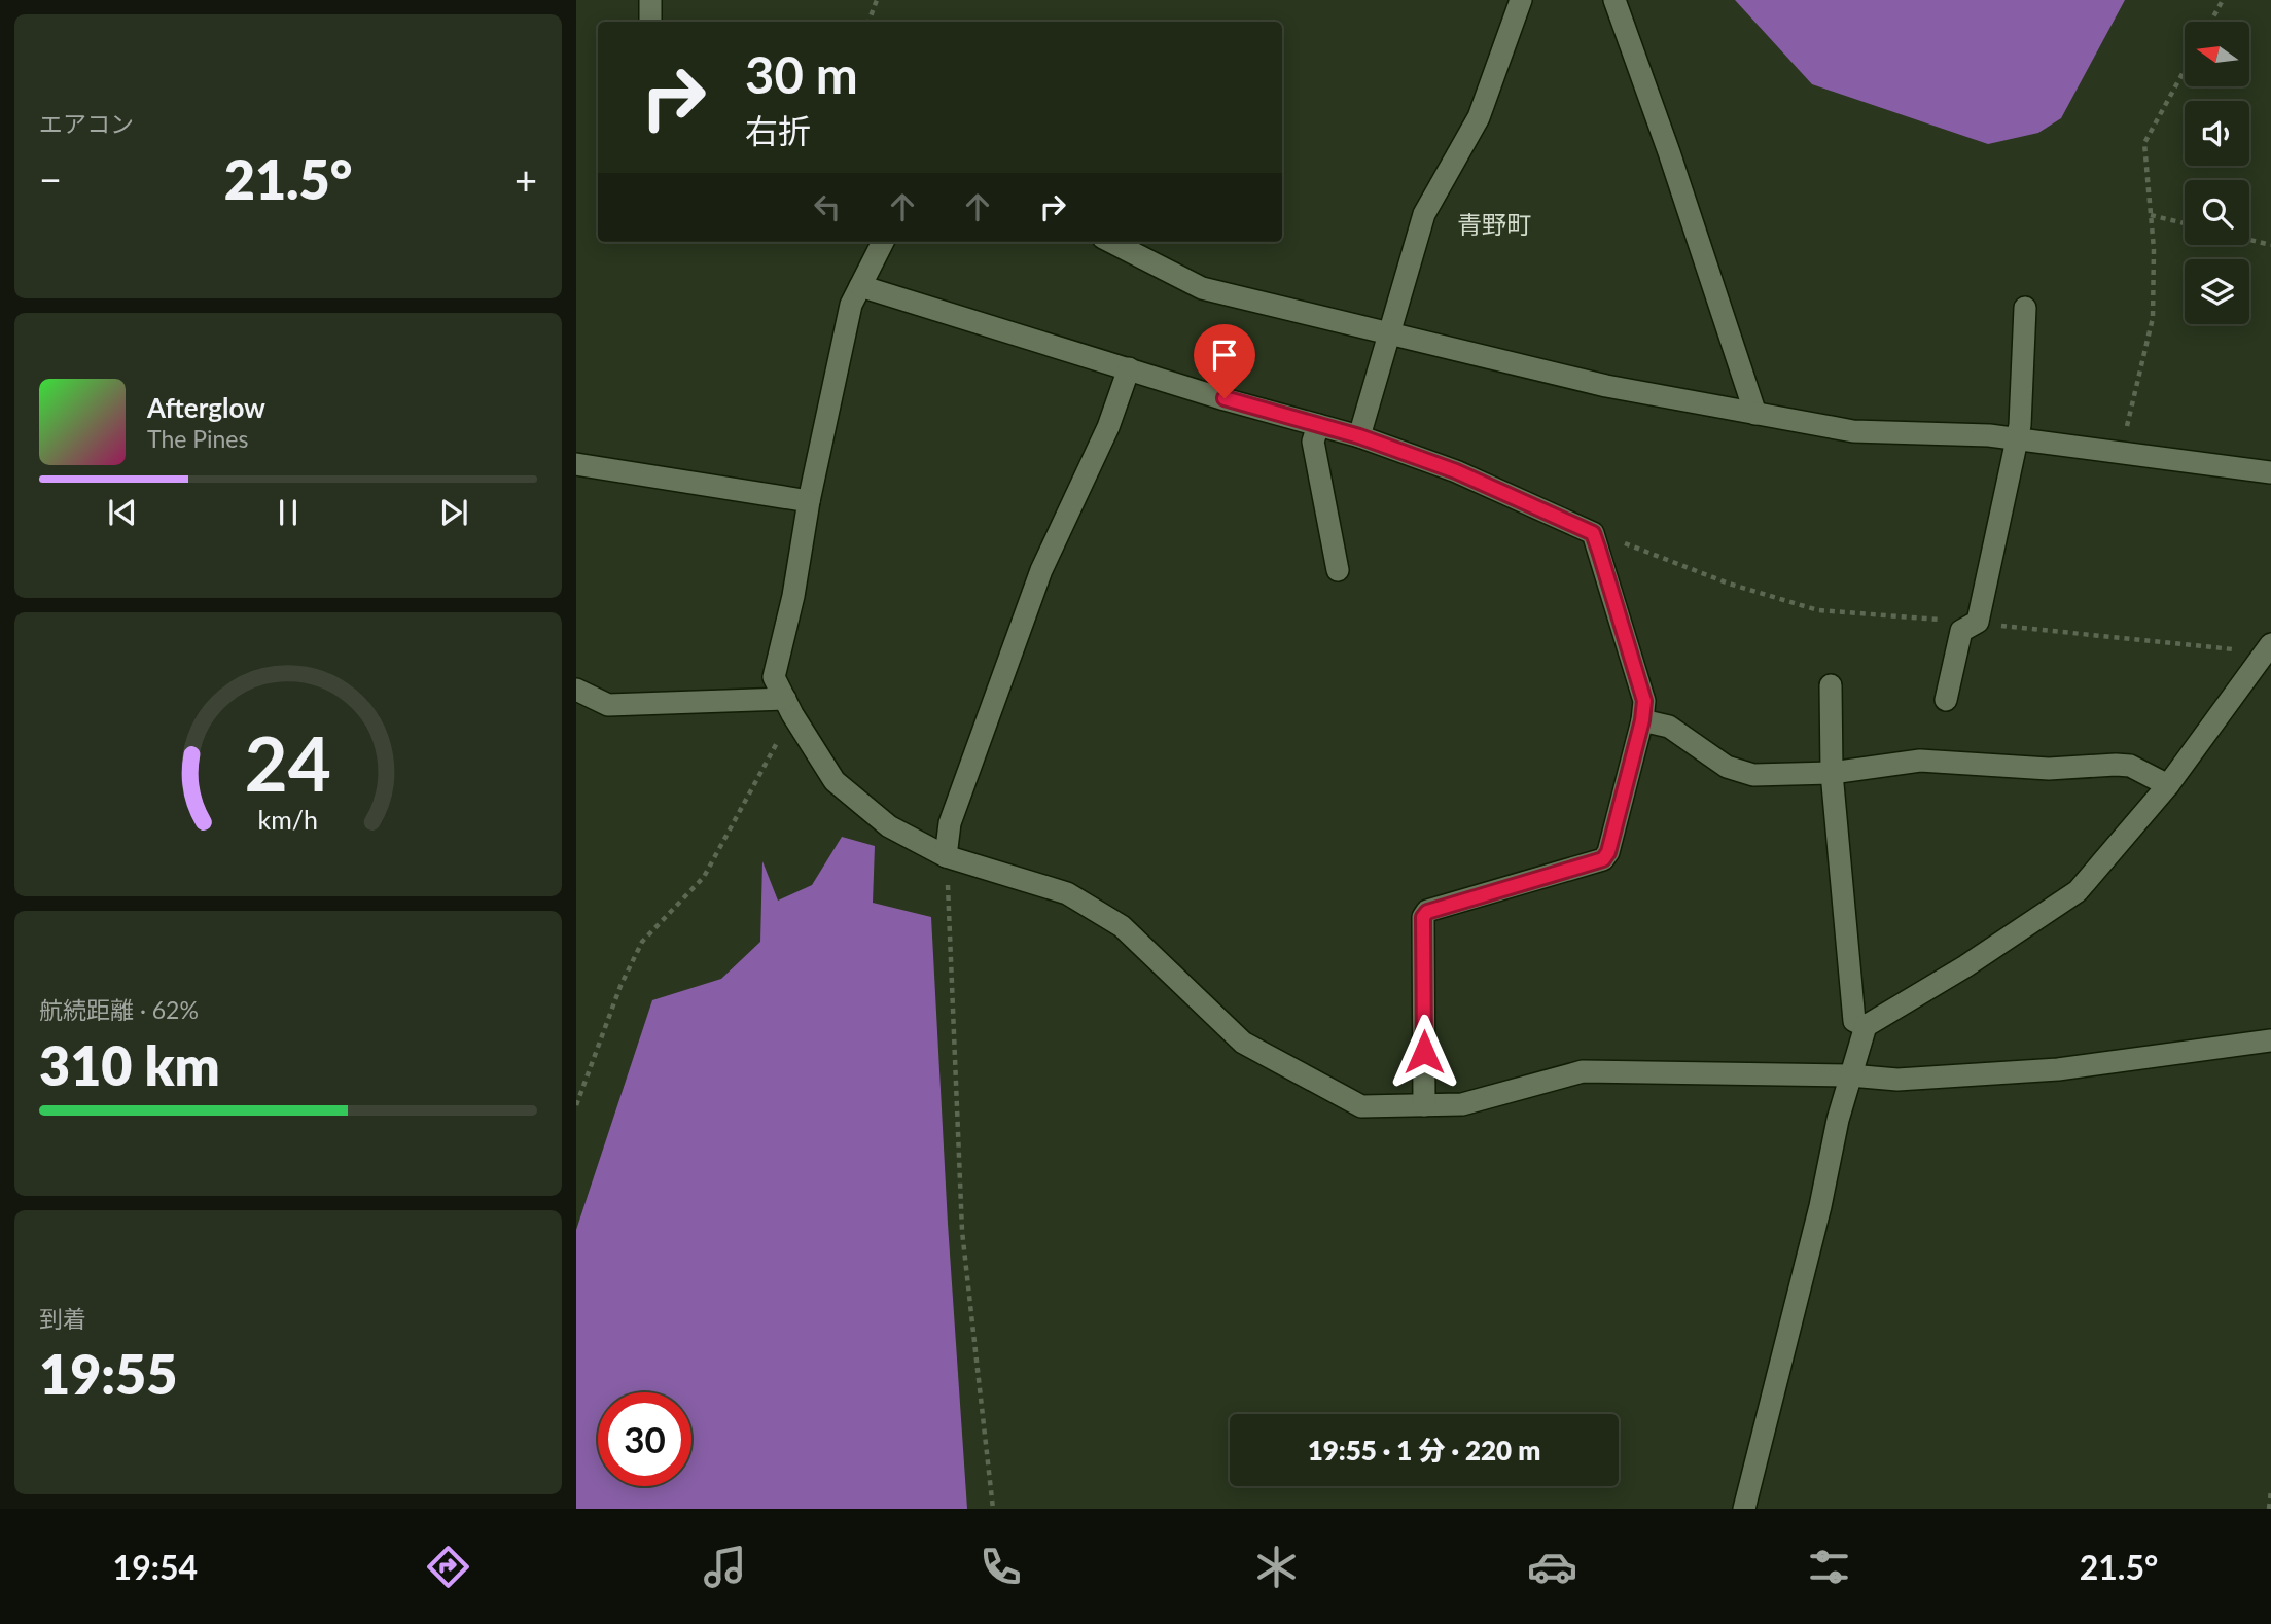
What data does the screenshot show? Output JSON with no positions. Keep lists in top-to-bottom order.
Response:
{
  "districts": ["青野町"],
  "north": "left",
  "page": {
    "tile": [
      "エアコン",
      ["航続距離 · 62%", "310 km"],
      ["到着", "19:55"]
    ],
    "turn": ["30 m", "右折"],
    "heat": ["−", "21.5°", "+"],
    "song": ["Afterglow", "The Pines"],
    "limit": "30",
    "trip": "19:55 · 1 分 · 220 m",
    "tabs": ["19:54", "21.5°"],
    "gauge": ["24", "km/h"]
  }
}
